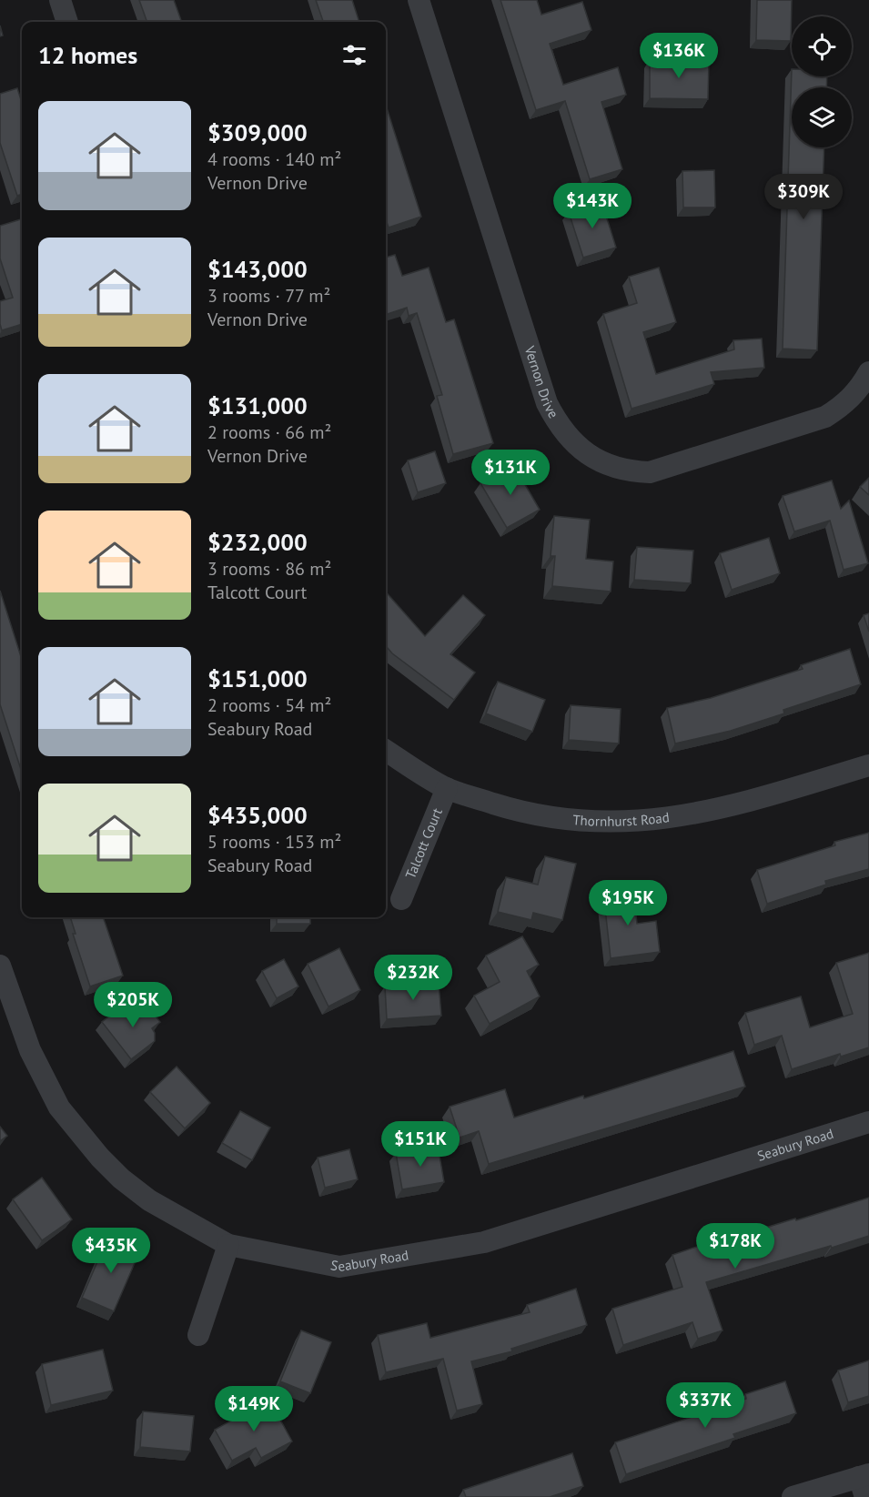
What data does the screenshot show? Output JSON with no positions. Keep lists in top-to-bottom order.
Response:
{
  "streets": {
    "street": [
      "Vernon Drive",
      "Thornhurst Road",
      "Talcott Court",
      "Seabury Road"
    ]
  },
  "crossings": [
    ["Thornhurst Road", "Talcott Court"]
  ],
  "page": {
    "heading": "12 homes",
    "price": [
      "$136K",
      "$309K",
      "$143K",
      "$131K",
      "$195K",
      "$232K",
      "$205K",
      "$151K",
      "$178K",
      "$435K",
      "$337K",
      "$149K"
    ],
    "list": [
      {
        "name": "$309,000",
        "note": "4 rooms · 140 m² · Vernon Drive"
      },
      {
        "name": "$143,000",
        "note": "3 rooms · 77 m² · Vernon Drive"
      },
      {
        "name": "$131,000",
        "note": "2 rooms · 66 m² · Vernon Drive"
      },
      {
        "name": "$232,000",
        "note": "3 rooms · 86 m² · Talcott Court"
      },
      {
        "name": "$151,000",
        "note": "2 rooms · 54 m² · Seabury Road"
      },
      {
        "name": "$435,000",
        "note": "5 rooms · 153 m² · Seabury Road"
      }
    ]
  }
}
